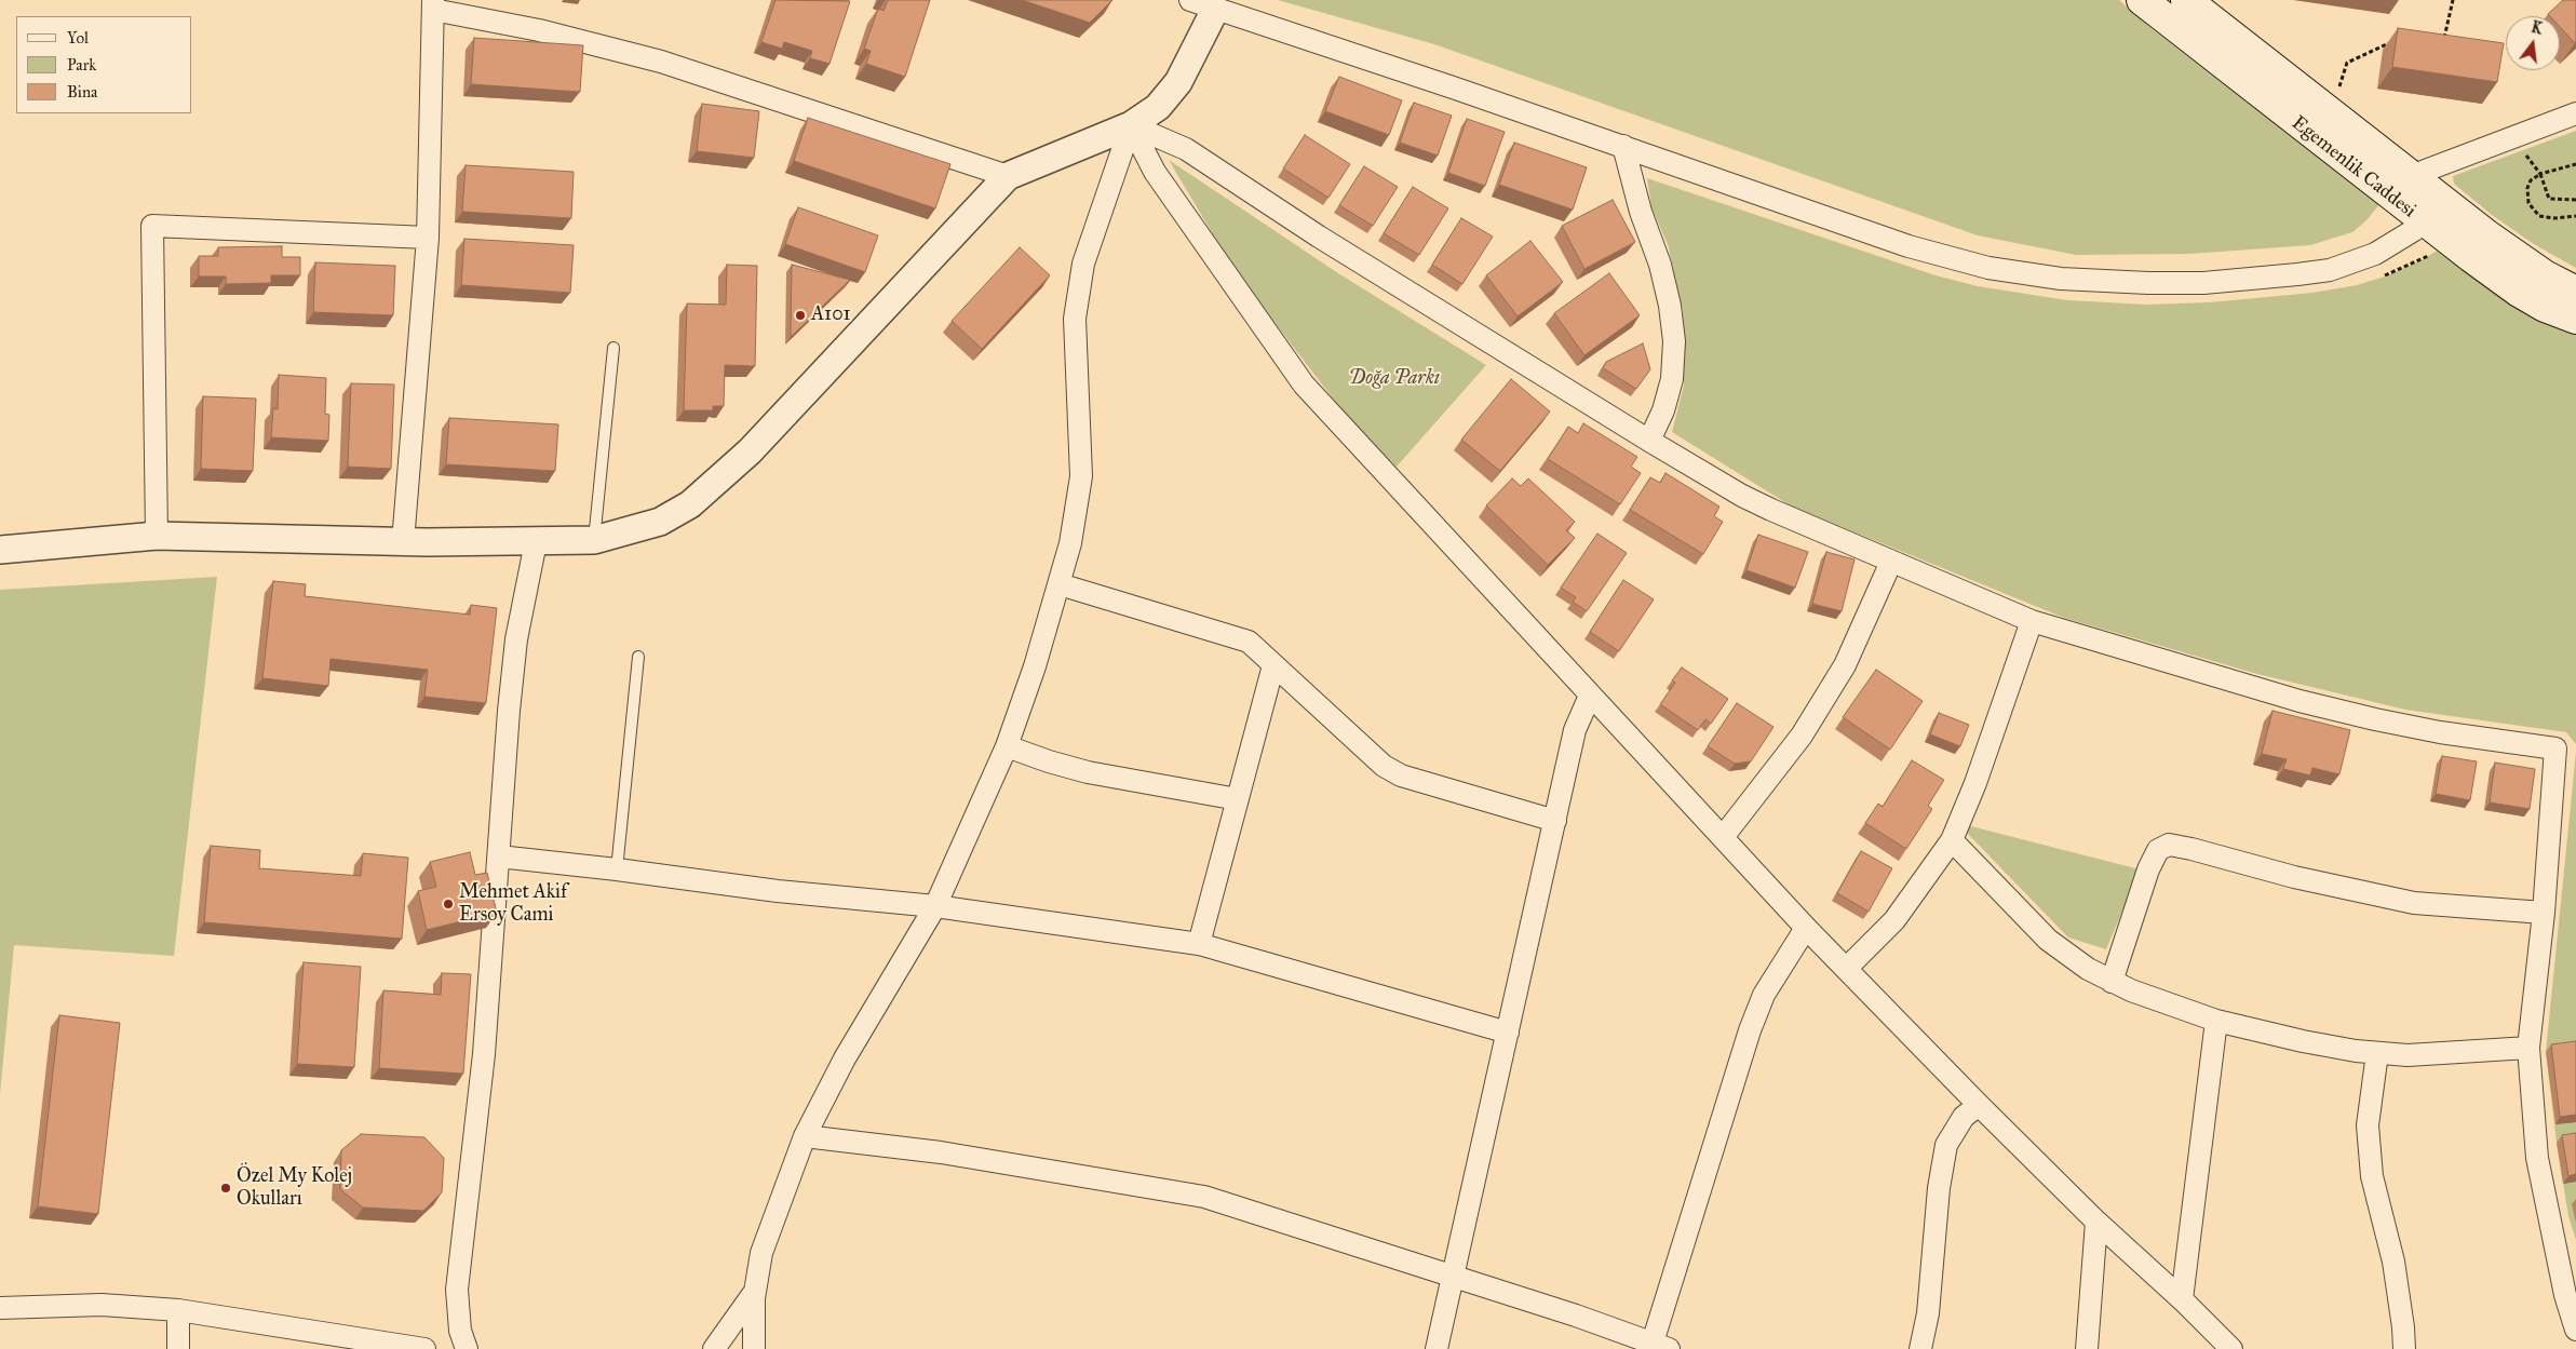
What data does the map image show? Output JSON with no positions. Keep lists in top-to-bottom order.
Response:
{
  "streets": {
    "main road": ["Egemenlik Caddesi"]
  },
  "parks": ["Doğa Parkı"],
  "places": ["A101", "Mehmet Akif Ersoy Cami", "Özel My Kolej Okulları"],
  "legend": ["Yol", "Park", "Bina"],
  "north": "top"
}
